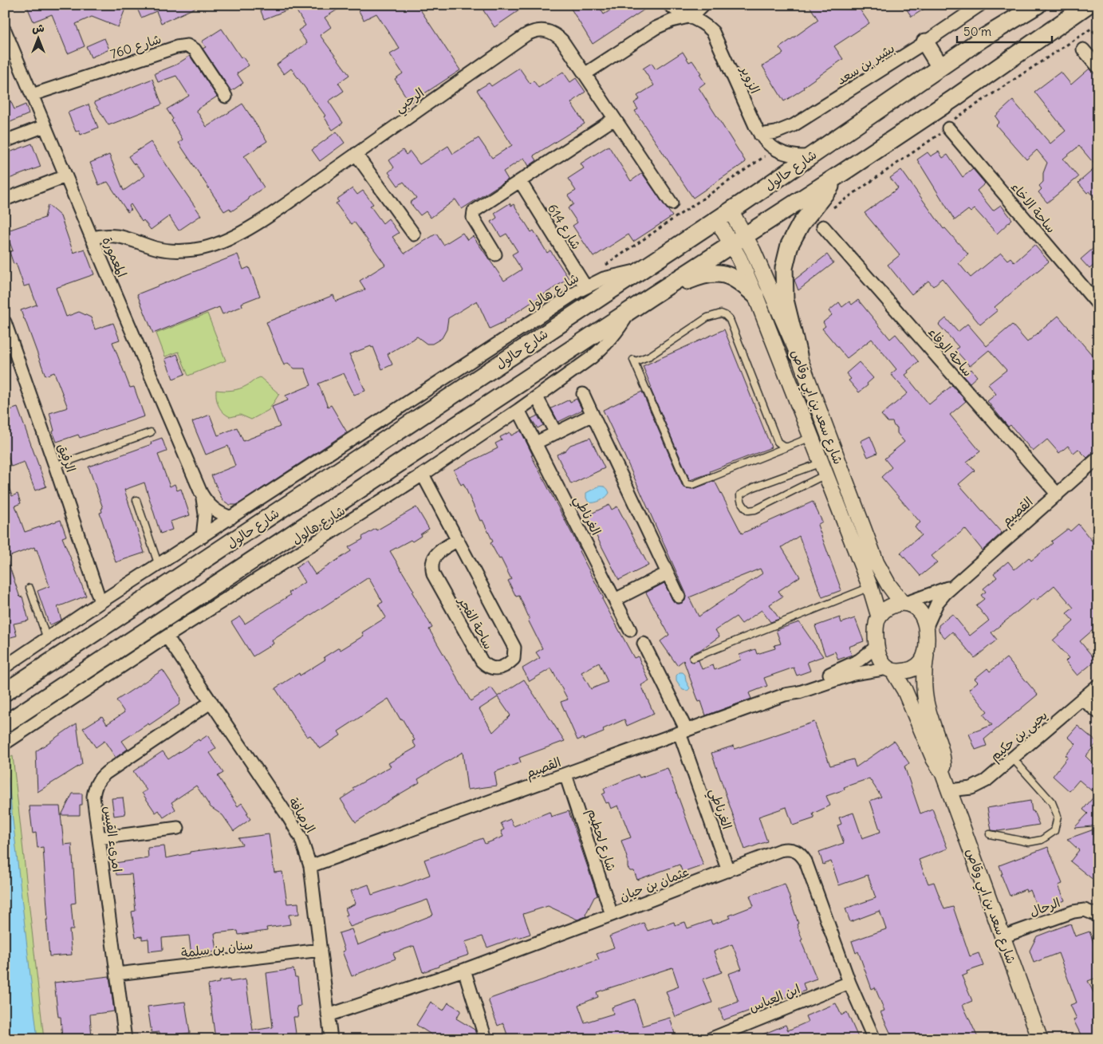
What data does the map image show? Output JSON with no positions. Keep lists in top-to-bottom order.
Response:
{
  "streets": {
    "main road": ["شارع حالول"],
    "street": [
      "شارع 760",
      "بشير بن سعد",
      "الزوير",
      "الرحبي",
      "ساحة الاخاء",
      "شارع 614",
      "المعمورة",
      "شارع هالول",
      "ساحة الوفاء",
      "شارع سعد بن ابي وقاص",
      "الرفيق",
      "القصيم",
      "الغرناطي",
      "ساحة الفجر",
      "يحيى بن حكيم",
      "الرصافة",
      "امرىء القيس",
      "شارع لحطيم",
      "عثمان بن حيان",
      "الرحال",
      "سنان بن سلمة",
      "ابن العباس"
    ]
  },
  "crossings": [
    ["شارع 760", "المعمورة"],
    ["بشير بن سعد", "الزوير"],
    ["الزوير", "شارع حالول"],
    ["الرحبي", "المعمورة"],
    ["شارع حالول", "شارع هالول"],
    ["شارع حالول", "شارع سعد بن ابي وقاص"],
    ["شارع 614", "شارع هالول"],
    ["المعمورة", "شارع هالول"],
    ["شارع هالول", "الرفيق"],
    ["شارع هالول", "الغرناطي"],
    ["شارع هالول", "ساحة الفجر"],
    ["شارع هالول", "الرصافة"],
    ["ساحة الوفاء", "القصيم"],
    ["شارع سعد بن ابي وقاص", "القصيم"],
    ["شارع سعد بن ابي وقاص", "يحيى بن حكيم"],
    ["شارع سعد بن ابي وقاص", "الرحال"],
    ["القصيم", "الغرناطي"],
    ["القصيم", "الرصافة"],
    ["القصيم", "شارع لحطيم"],
    ["الغرناطي", "عثمان بن حيان"],
    ["الرصافة", "امرىء القيس"],
    ["الرصافة", "عثمان بن حيان"],
    ["الرصافة", "سنان بن سلمة"],
    ["امرىء القيس", "سنان بن سلمة"],
    ["شارع لحطيم", "عثمان بن حيان"],
    ["عثمان بن حيان", "ابن العباس"]
  ],
  "scale_bar": "50 m",
  "north": "top"
}
